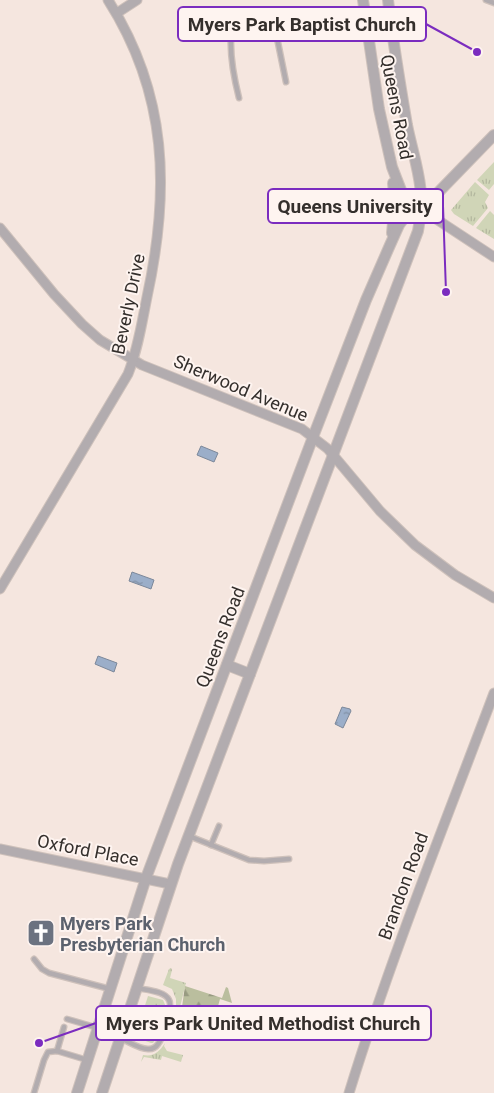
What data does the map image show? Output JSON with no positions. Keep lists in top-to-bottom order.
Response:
{
  "streets": {
    "street": [
      "Queens Road",
      "Beverly Drive",
      "Sherwood Avenue",
      "Oxford Place",
      "Brandon Road"
    ]
  },
  "crossings": [
    ["Queens Road", "Sherwood Avenue"],
    ["Queens Road", "Oxford Place"],
    ["Beverly Drive", "Sherwood Avenue"]
  ],
  "places": {
    "other": ["Myers Park Baptist Church", "Queens University", "Myers Park United Methodist Church"],
    "church": ["Myers Park Presbyterian Church"]
  }
}
